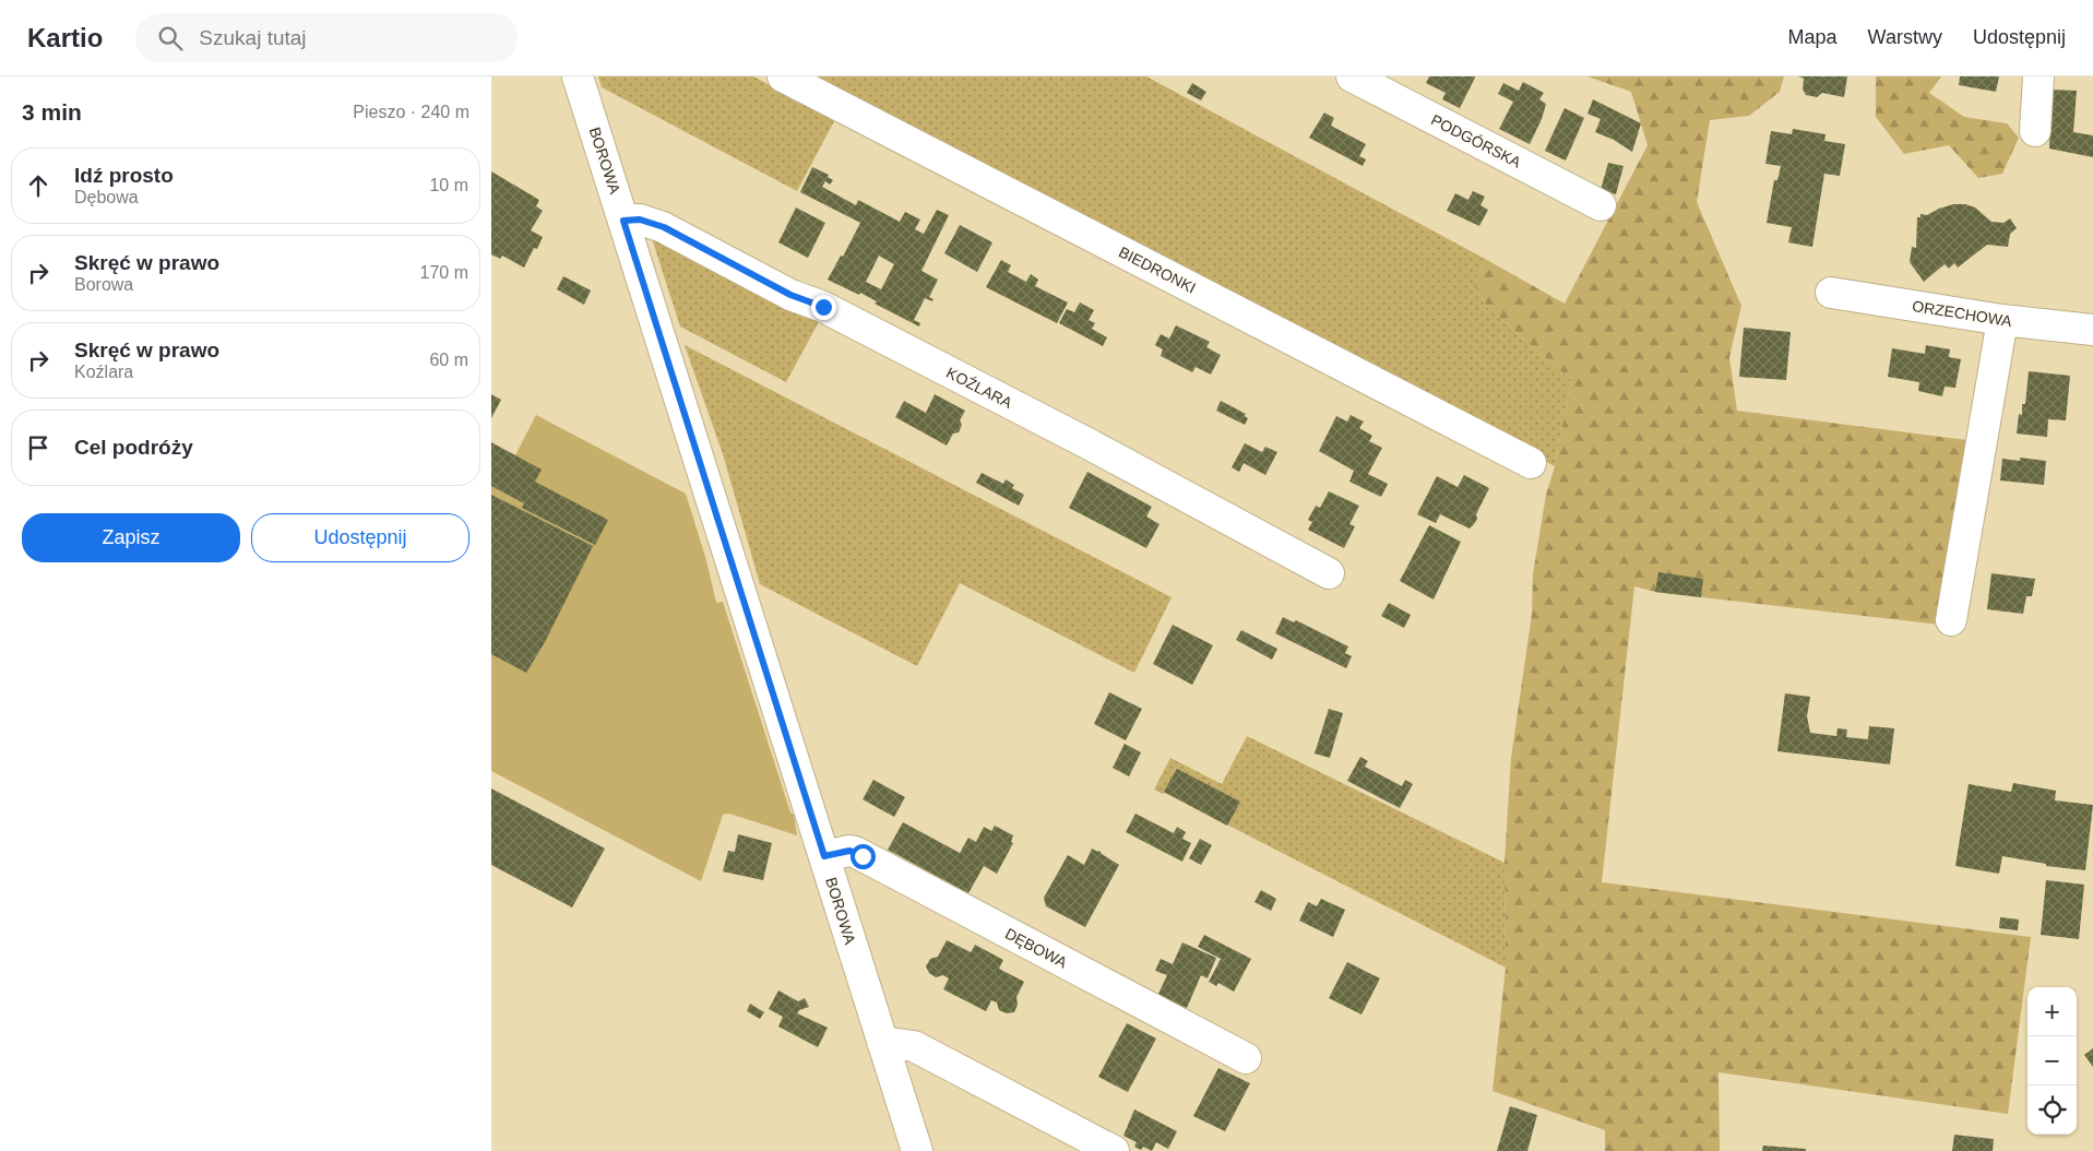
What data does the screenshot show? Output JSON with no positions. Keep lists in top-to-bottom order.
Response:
{
  "streets": {
    "street": [
      "PODGÓRSKA",
      "BOROWA",
      "BIEDRONKI",
      "ORZECHOWA",
      "KOŹLARA",
      "DĘBOWA"
    ]
  },
  "crossings": [
    ["BOROWA", "KOŹLARA"],
    ["BOROWA", "DĘBOWA"]
  ],
  "page": {
    "header": "Kartio",
    "search": "Szukaj tutaj",
    "nav": ["Mapa", "Warstwy", "Udostępnij"],
    "heading": ["3 min", "Pieszo · 240 m"],
    "list": [
      ["Idź prosto", "Dębowa", "10 m"],
      ["Skręć w prawo", "Borowa", "170 m"],
      ["Skręć w prawo", "Koźlara", "60 m"],
      "Cel podróży"
    ],
    "buttons": ["Zapisz", "Udostępnij"],
    "map_buttons": ["+", "−"]
  }
}
